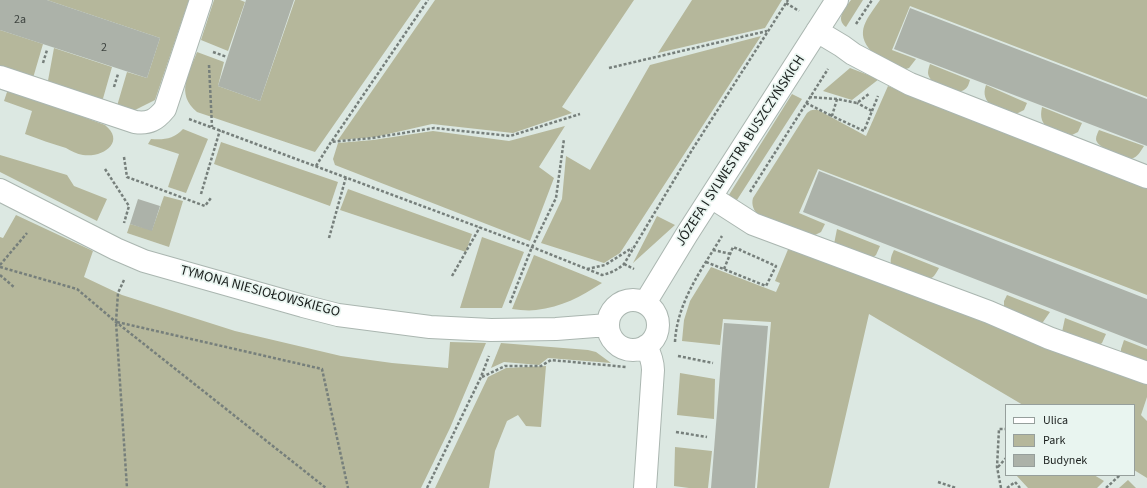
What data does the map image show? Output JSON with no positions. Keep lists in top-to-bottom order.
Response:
{
  "streets": {
    "street": ["JÓZEFA I SYLWESTRA BUSZCZYŃSKICH", "TYMONA NIESIOŁOWSKIEGO"]
  },
  "crossings": [
    ["JÓZEFA I SYLWESTRA BUSZCZYŃSKICH", "TYMONA NIESIOŁOWSKIEGO"]
  ],
  "house_numbers": ["2a", "2"],
  "legend": ["Ulica", "Park", "Budynek"]
}
